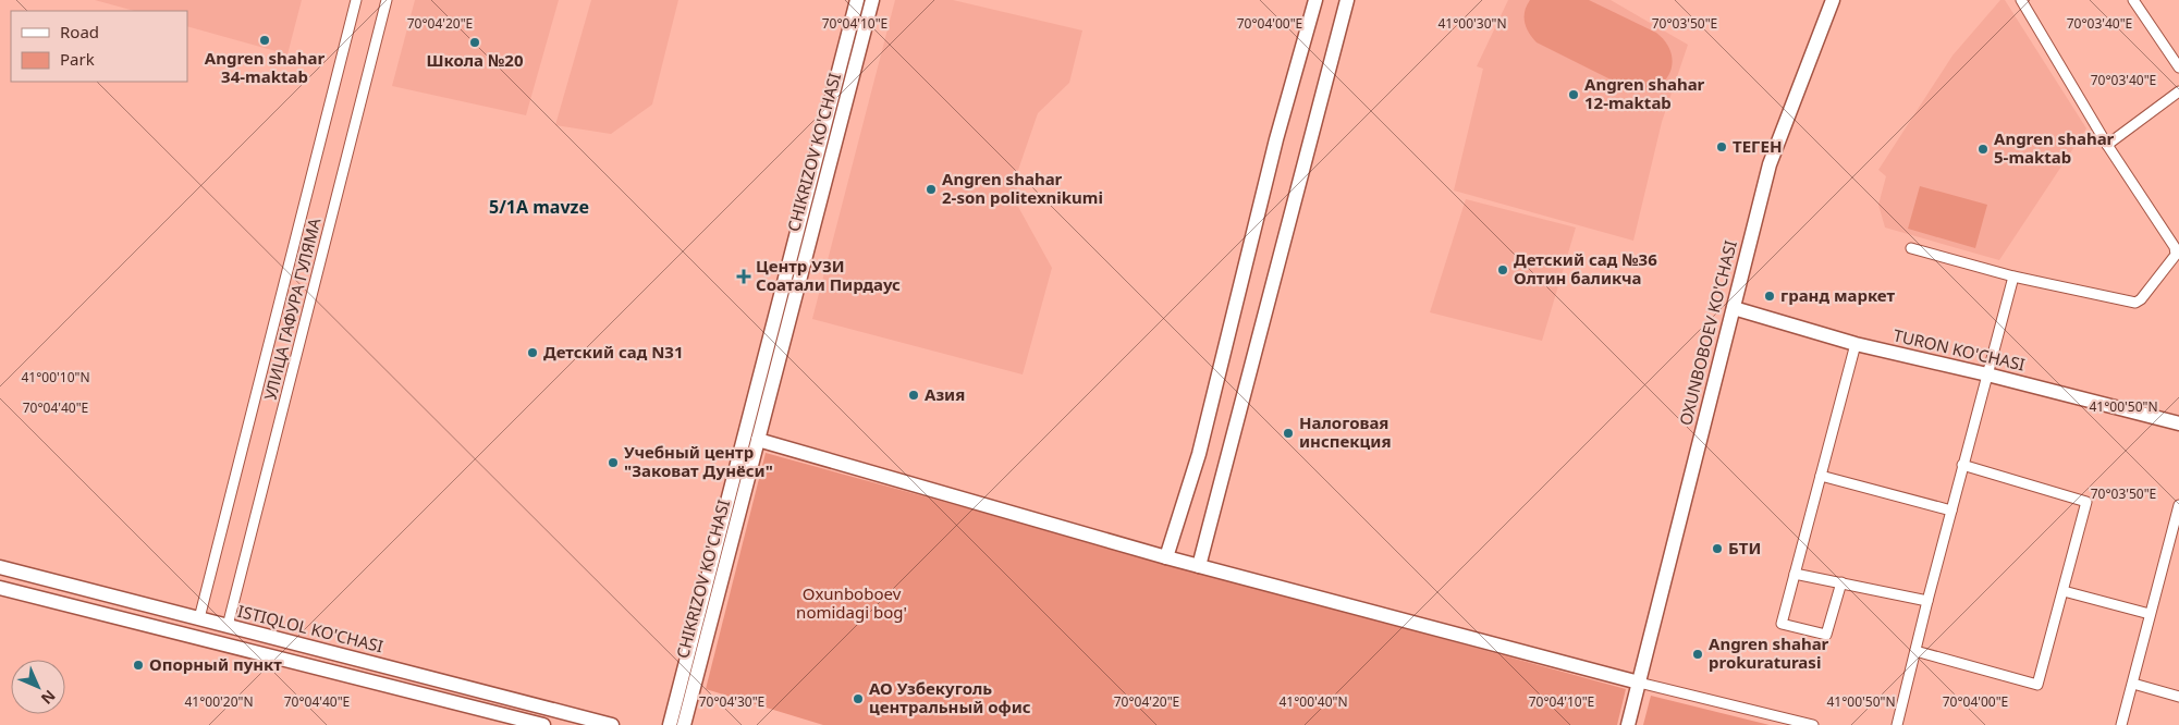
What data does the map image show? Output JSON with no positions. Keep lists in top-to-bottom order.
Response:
{
  "streets": {
    "main road": [
      "CHIKRIZOV KO'CHASI",
      "OXUNBOBOEV KO'CHASI",
      "TURON KO'CHASI",
      "ISTIQLOL KO'CHASI"
    ],
    "street": ["УЛИЦА ГАФУРА ГУЛЯМА"]
  },
  "crossings": [
    ["УЛИЦА ГАФУРА ГУЛЯМА", "ISTIQLOL KO'CHASI"],
    ["OXUNBOBOEV KO'CHASI", "TURON KO'CHASI"]
  ],
  "districts": ["5/1A mavze"],
  "parks": ["Oxunboboev nomidagi bog'"],
  "places": {
    "other": [
      "Angren shahar 34-maktab",
      "Школа №20",
      "Angren shahar 12-maktab",
      "ТЕГЕН",
      "Angren shahar 5-maktab",
      "Angren shahar 2-son politexnikumi",
      "Детский сад №36 Олтин баликча",
      "гранд маркет",
      "Детский сад N31",
      "Азия",
      "Налоговая инспекция",
      "Учебный центр \"Заковат Дунёси\"",
      "БТИ",
      "Angren shahar prokuraturasi",
      "Опорный пункт",
      "АО Узбекуголь центральный офис"
    ],
    "health": ["Центр УЗИ Соатали Пирдаус"]
  },
  "legend": ["Road", "Park"],
  "north": "bottom right",
  "coordinates": [
    "70°04'20\"E",
    "70°04'10\"E",
    "70°04'00\"E",
    "41°00'30\"N",
    "70°03'50\"E",
    "70°03'40\"E",
    "41°00'10\"N",
    "41°00'50\"N",
    "70°04'40\"E",
    "41°00'20\"N",
    "41°00'40\"N",
    "70°04'30\"E"
  ]
}
